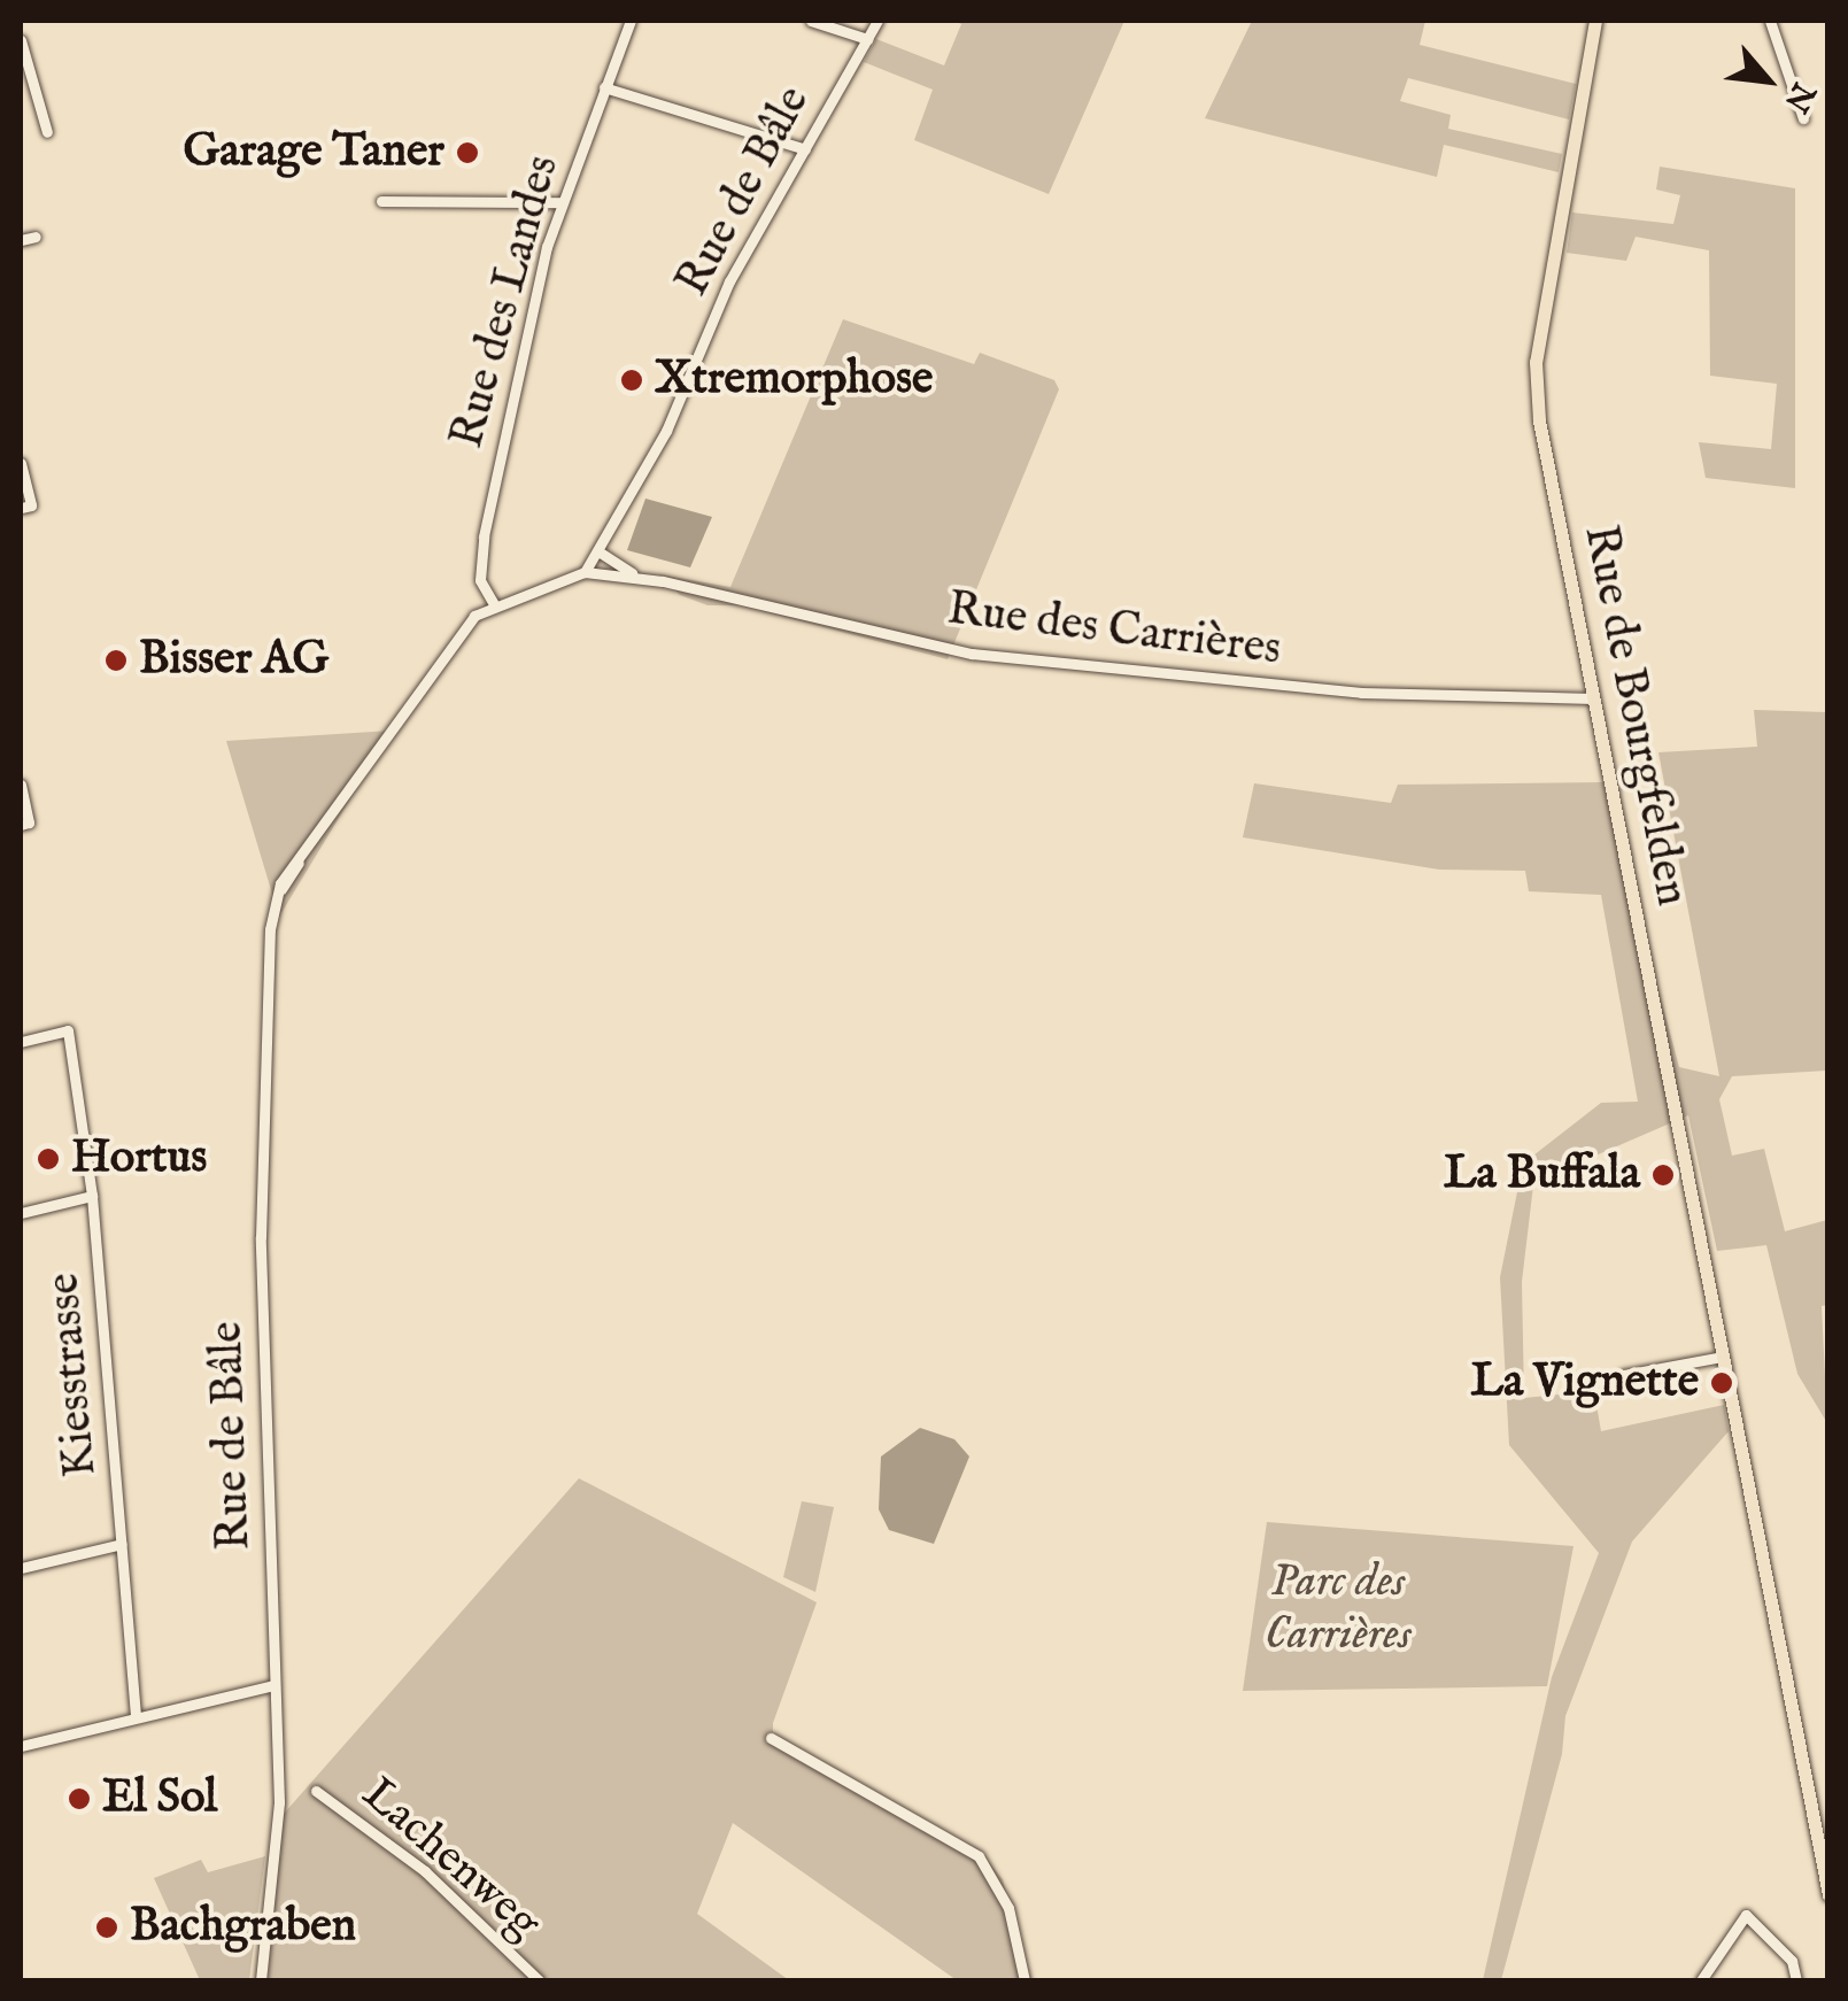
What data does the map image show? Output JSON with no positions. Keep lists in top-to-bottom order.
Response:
{
  "streets": {
    "main road": ["Rue de Bourgfelden"],
    "street": [
      "Rue de Bâle",
      "Rue des Landes",
      "Rue des Carrières",
      "Kiesstrasse",
      "Lachenweg"
    ]
  },
  "crossings": [
    ["Rue de Bâle", "Rue des Landes"],
    ["Rue de Bâle", "Rue des Carrières"],
    ["Rue des Carrières", "Rue de Bourgfelden"]
  ],
  "parks": ["Parc des Carrières"],
  "places": [
    "Garage Taner",
    "Xtremorphose",
    "Bisser AG",
    "Hortus",
    "La Buffala",
    "La Vignette",
    "El Sol",
    "Bachgraben"
  ],
  "north": "bottom right"
}
